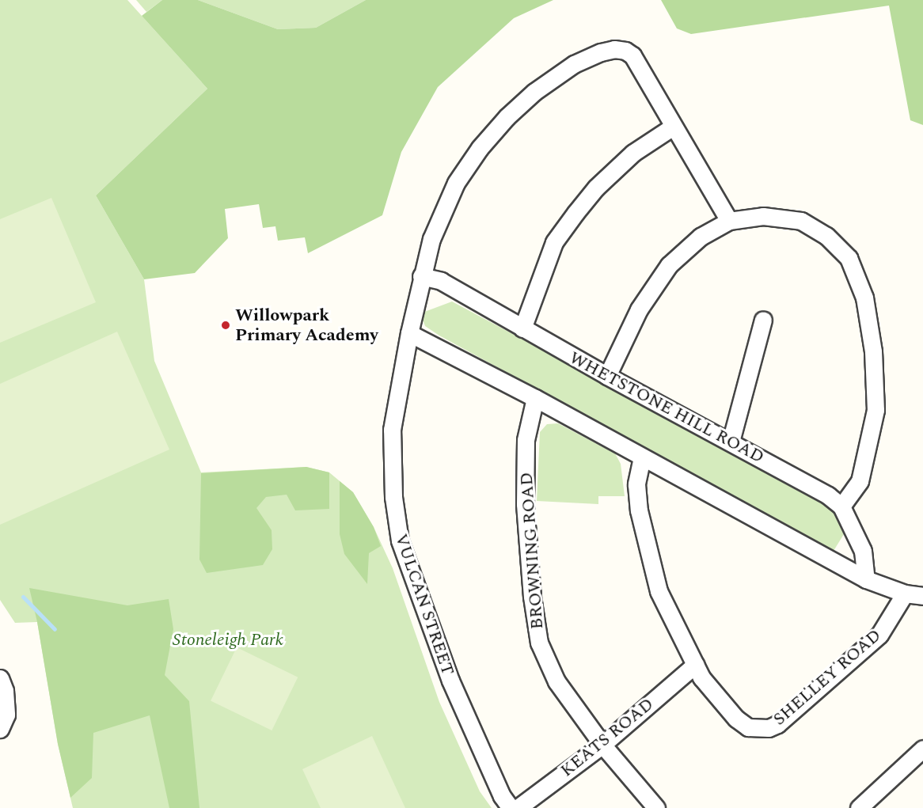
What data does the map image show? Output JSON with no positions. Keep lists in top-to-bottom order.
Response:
{
  "streets": {
    "street": [
      "WHETSTONE HILL ROAD",
      "BROWNING ROAD",
      "VULCAN STREET",
      "SHELLEY ROAD",
      "KEATS ROAD"
    ]
  },
  "crossings": [
    ["WHETSTONE HILL ROAD", "VULCAN STREET"],
    ["BROWNING ROAD", "KEATS ROAD"],
    ["SHELLEY ROAD", "KEATS ROAD"]
  ],
  "parks": ["Stoneleigh Park"],
  "places": ["Willowpark Primary Academy"]
}
